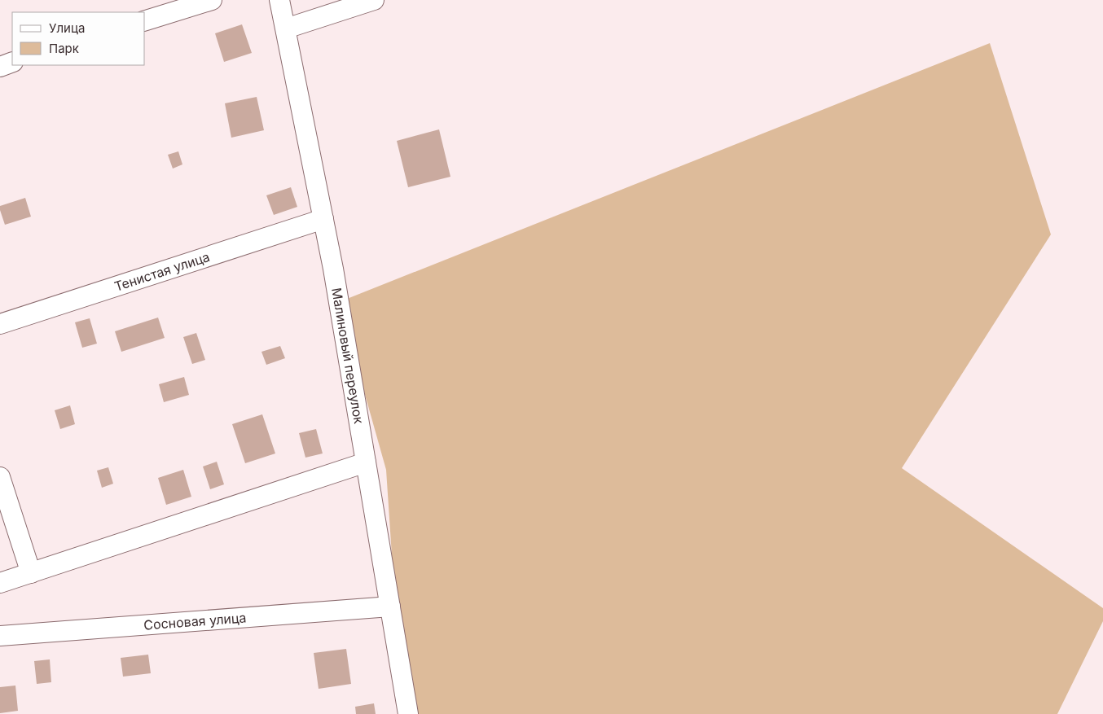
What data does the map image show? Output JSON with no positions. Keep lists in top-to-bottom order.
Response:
{
  "streets": {
    "street": ["Тенистая улица", "Малиновый переулок", "Сосновая улица"]
  },
  "crossings": [
    ["Тенистая улица", "Малиновый переулок"],
    ["Малиновый переулок", "Сосновая улица"]
  ],
  "legend": ["Улица", "Парк"]
}
